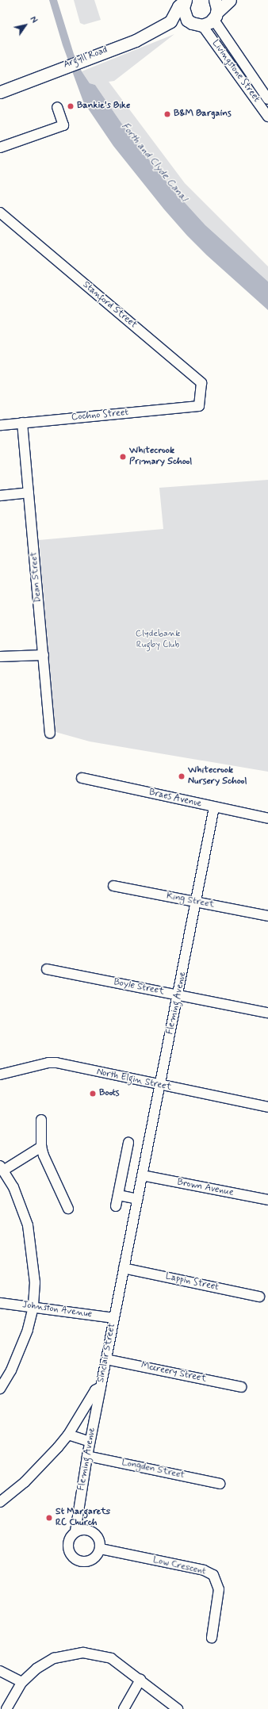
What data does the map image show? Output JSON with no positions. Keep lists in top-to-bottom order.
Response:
{
  "streets": {
    "street": [
      "Argyll Road",
      "Livingstone Street",
      "Stanford Street",
      "Cochno Street",
      "Dean Street",
      "Braes Avenue",
      "King Street",
      "Boyle Street",
      "Fleming Avenue",
      "North Elgin Street",
      "Brown Avenue",
      "Lappin Street",
      "Johnston Avenue",
      "Sinclair Street",
      "Mccreery Street",
      "Longden Street",
      "Low Crescent"
    ]
  },
  "crossings": [
    ["Stanford Street", "Cochno Street"],
    ["Cochno Street", "Dean Street"],
    ["Braes Avenue", "Fleming Avenue"],
    ["King Street", "Fleming Avenue"],
    ["Boyle Street", "Fleming Avenue"],
    ["Fleming Avenue", "North Elgin Street"],
    ["Fleming Avenue", "Brown Avenue"],
    ["Fleming Avenue", "Lappin Street"],
    ["Fleming Avenue", "Johnston Avenue"],
    ["Fleming Avenue", "Sinclair Street"],
    ["Fleming Avenue", "Longden Street"],
    ["Fleming Avenue", "Low Crescent"],
    ["Johnston Avenue", "Sinclair Street"],
    ["Sinclair Street", "Mccreery Street"]
  ],
  "water": ["Forth and Clyde Canal"],
  "parks": ["Clydebank Rugby Club"],
  "places": [
    "Bankie's Bike",
    "B&M Bargains",
    "Whitecrook Primary School",
    "Whitecrook Nursery School",
    "Boots",
    "St Margarets RC Church"
  ],
  "north": "top right"
}
